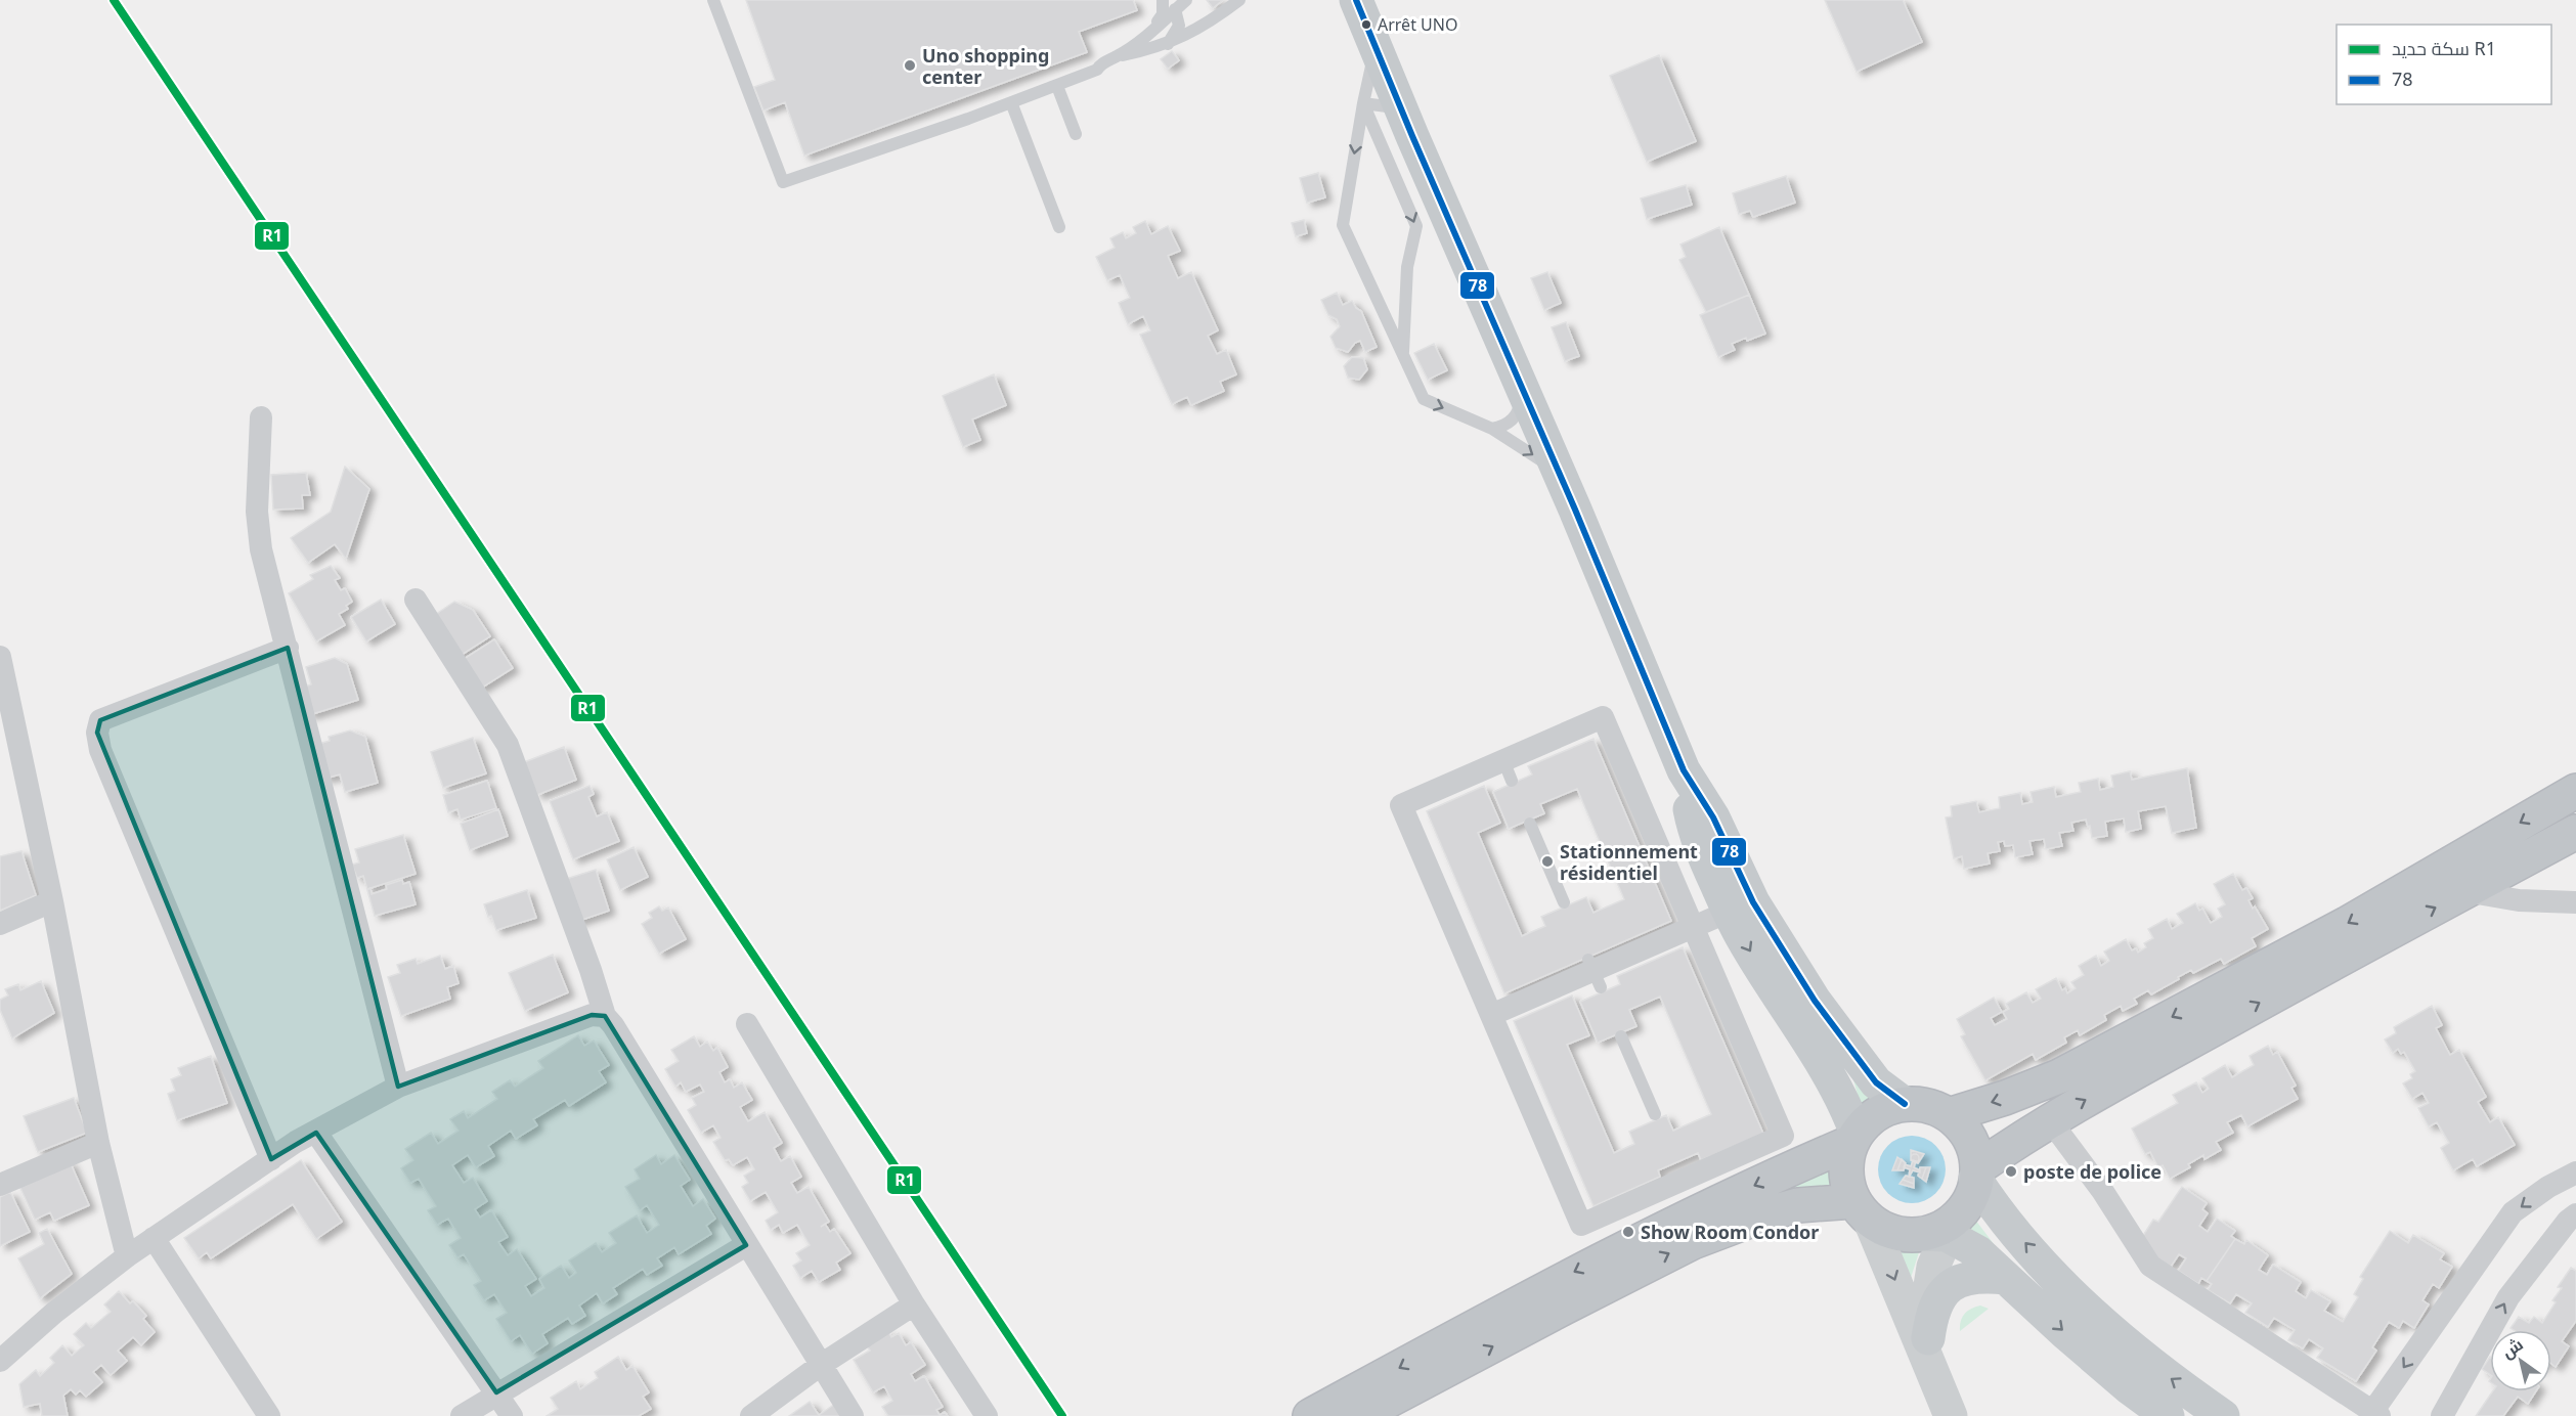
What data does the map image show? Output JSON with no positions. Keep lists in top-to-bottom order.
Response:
{
  "places": [
    "Arrêt UNO",
    "Uno shopping center",
    "Stationnement résidentiel",
    "poste de police",
    "Show Room Condor"
  ],
  "lines": ["rail line R1", "transit line 78"],
  "legend": ["سكة حديد R1", "78"],
  "north": "top left"
}
